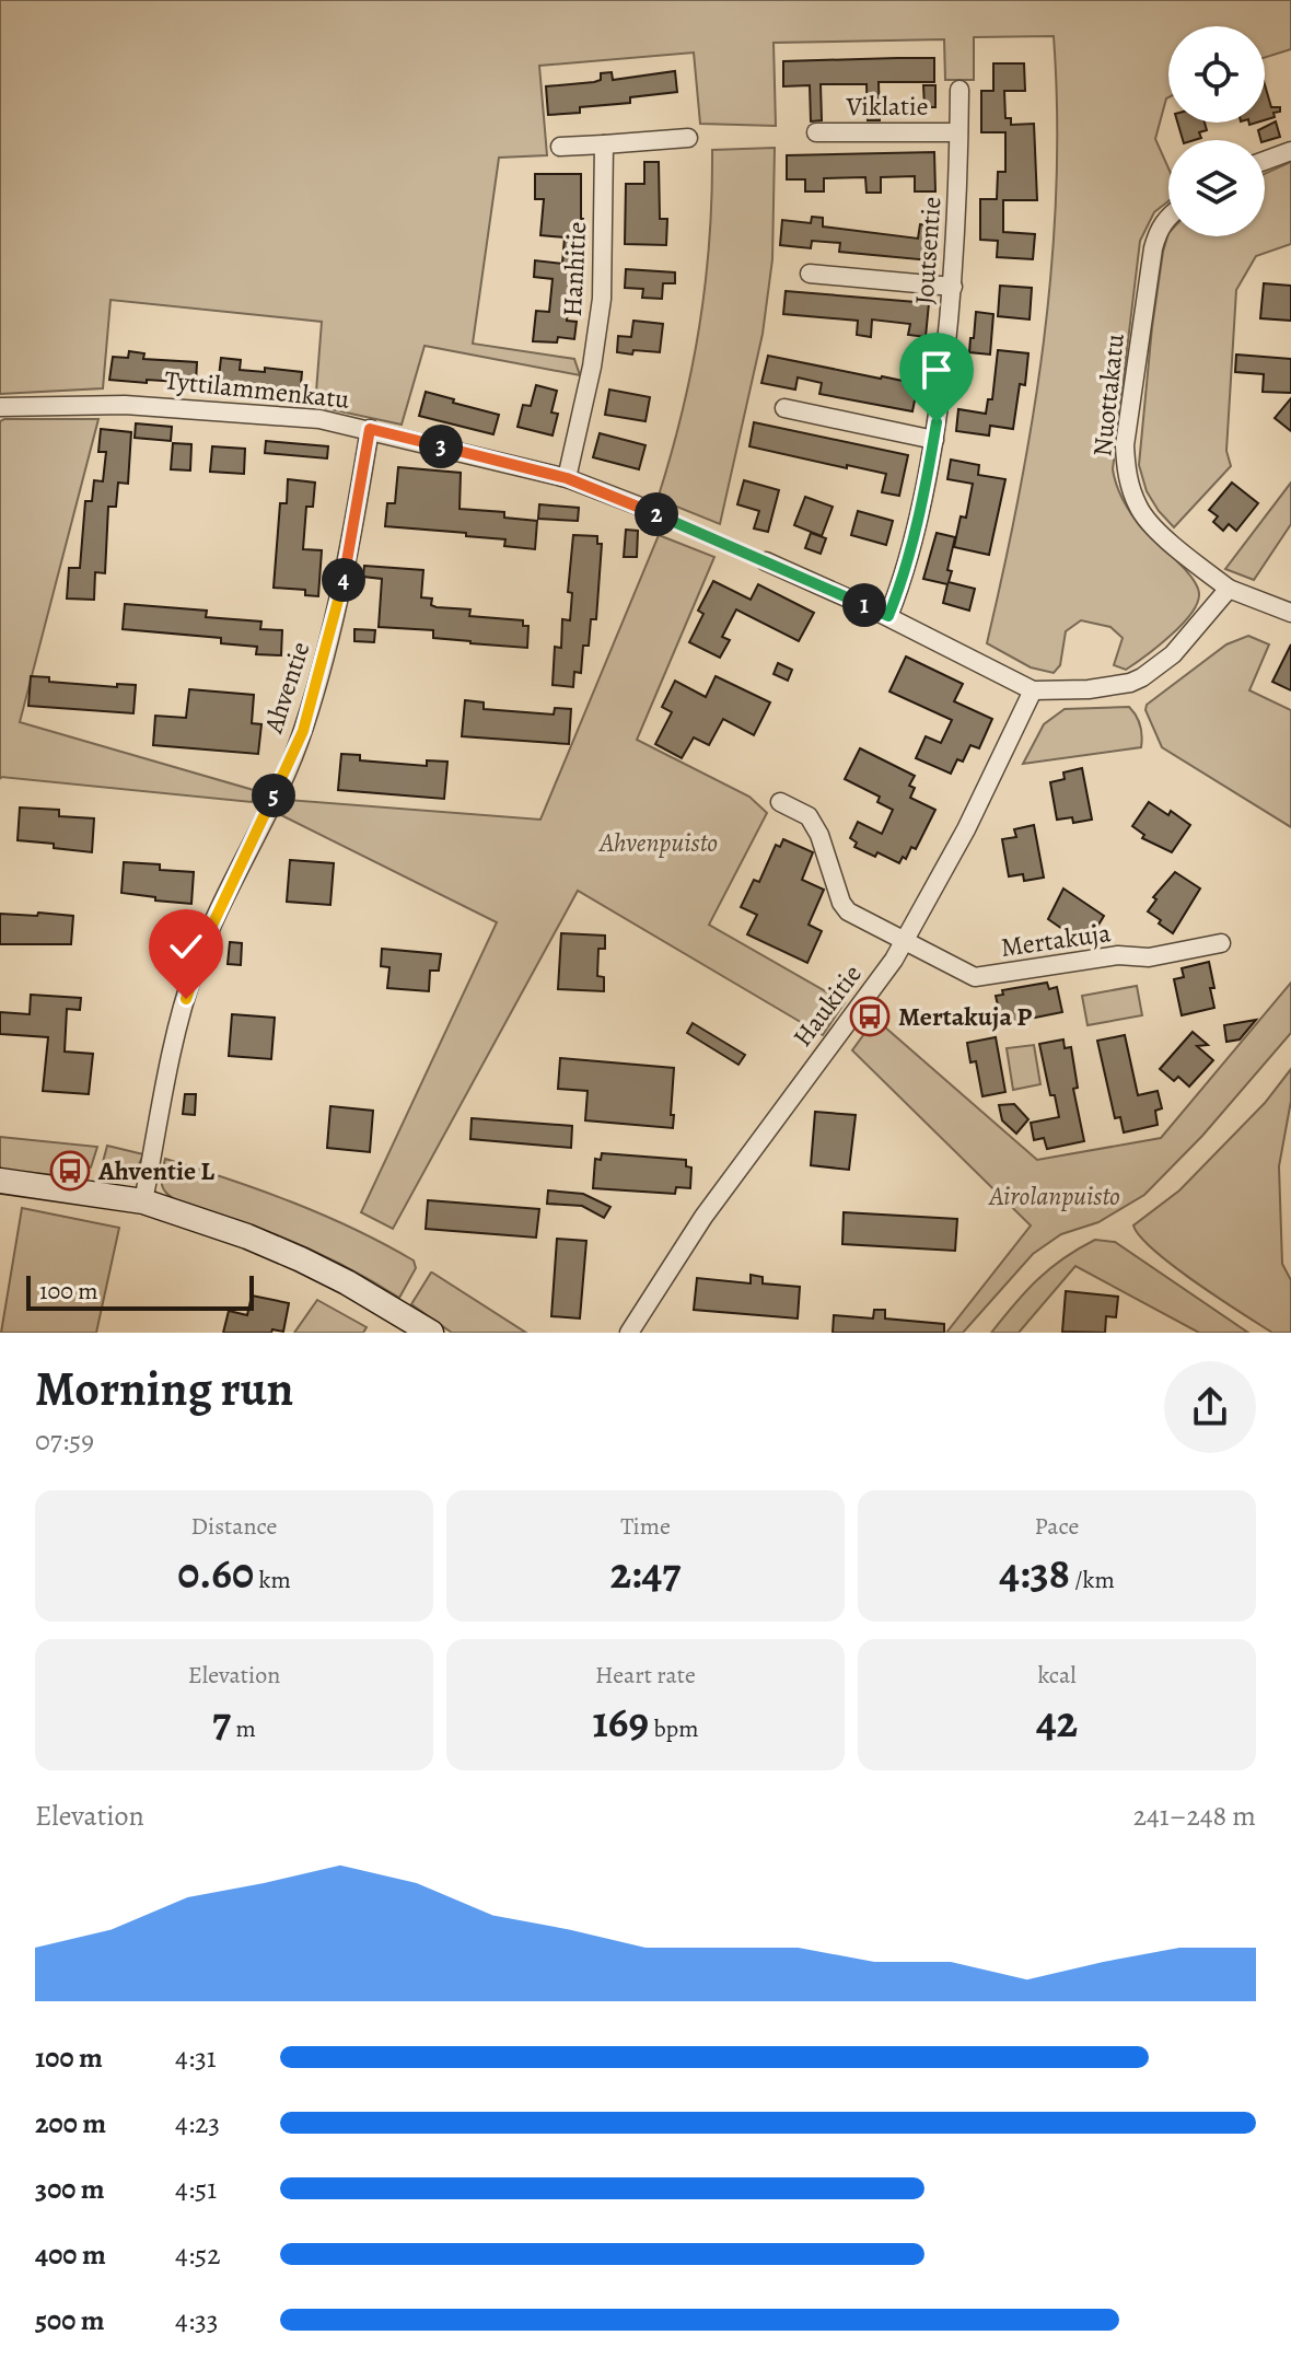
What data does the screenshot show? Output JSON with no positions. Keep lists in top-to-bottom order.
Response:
{
  "streets": {
    "street": [
      "Viklatie",
      "Joutsentie",
      "Hanhitie",
      "Tyttilammenkatu",
      "Nuottakatu",
      "Ahventie",
      "Mertakuja",
      "Haukitie"
    ]
  },
  "crossings": [
    ["Viklatie", "Joutsentie"],
    ["Joutsentie", "Tyttilammenkatu"],
    ["Hanhitie", "Tyttilammenkatu"],
    ["Tyttilammenkatu", "Ahventie"],
    ["Tyttilammenkatu", "Haukitie"],
    ["Mertakuja", "Haukitie"]
  ],
  "parks": ["Ahvenpuisto", "Airolanpuisto"],
  "places": {
    "bus stop": ["Mertakuja P", "Ahventie L"]
  },
  "scale_bar": "100 m",
  "page": {
    "pins": [
      "3",
      "2",
      "4",
      "1",
      "5"
    ],
    "scale": "100 m",
    "heading": ["Morning run", "07:59"],
    "stats": [
      ["Distance", "0.60 km"],
      ["Time", "2:47"],
      ["Pace", "4:38 /km"],
      ["Elevation", "7 m"],
      ["Heart rate", "169 bpm"],
      ["kcal", "42"]
    ],
    "chart": ["Elevation", "241–248 m"],
    "list": [
      {
        "name": "100 m",
        "note": "4:31"
      },
      {
        "name": "200 m",
        "note": "4:23"
      },
      {
        "name": "300 m",
        "note": "4:51"
      },
      {
        "name": "400 m",
        "note": "4:52"
      },
      {
        "name": "500 m",
        "note": "4:33"
      }
    ]
  }
}
